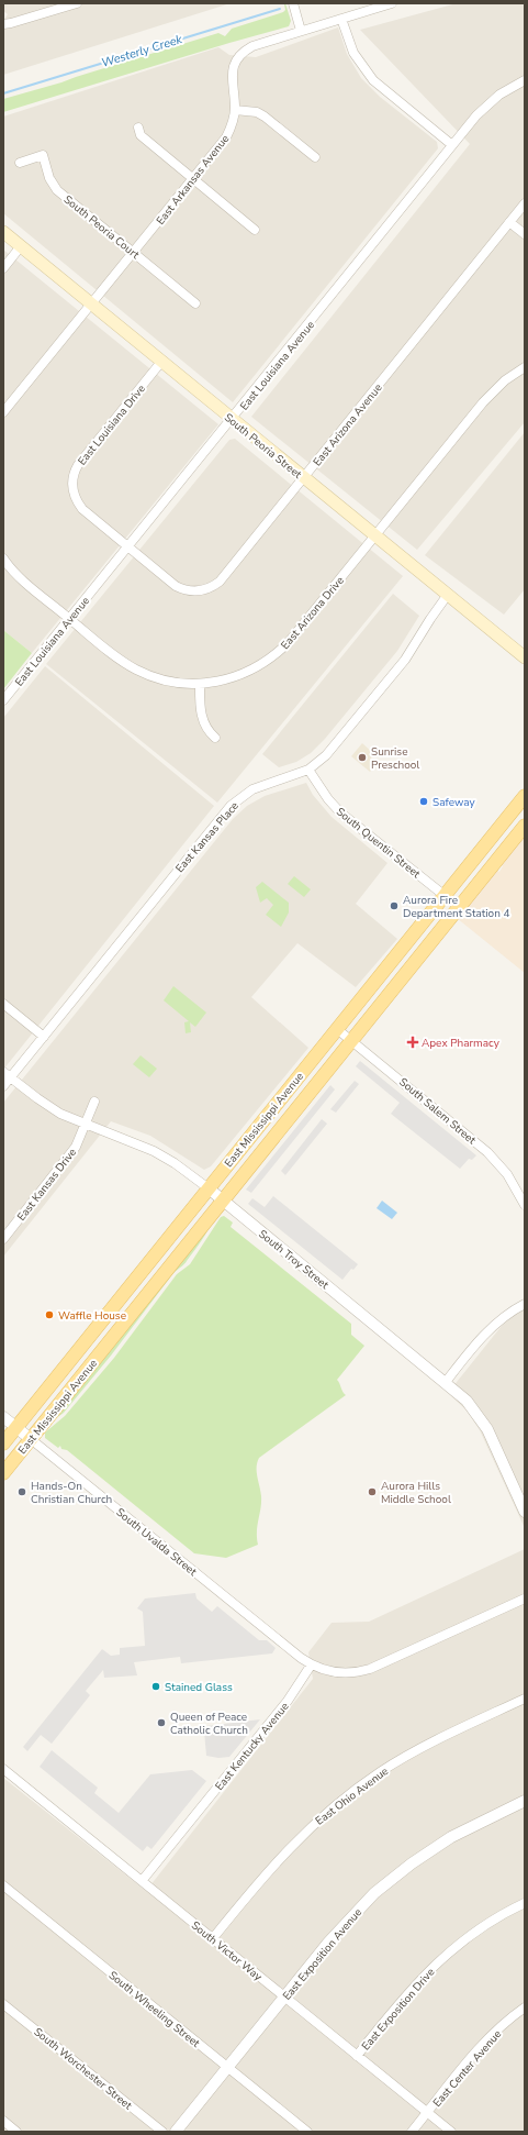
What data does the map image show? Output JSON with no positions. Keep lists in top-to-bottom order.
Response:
{
  "streets": {
    "main road": ["South Peoria Street", "East Mississippi Avenue"],
    "street": [
      "East Arkansas Avenue",
      "South Peoria Court",
      "East Louisiana Avenue",
      "East Louisiana Drive",
      "East Arizona Avenue",
      "East Arizona Drive",
      "East Kansas Place",
      "South Quentin Street",
      "South Salem Street",
      "East Kansas Drive",
      "South Troy Street",
      "South Uvalda Street",
      "East Kentucky Avenue",
      "East Ohio Avenue",
      "South Victor Way",
      "East Exposition Avenue",
      "South Wheeling Street",
      "East Exposition Drive",
      "South Worchester Street",
      "East Center Avenue"
    ]
  },
  "crossings": [
    ["East Arkansas Avenue", "South Peoria Court"],
    ["East Arkansas Avenue", "South Peoria Street"],
    ["East Louisiana Avenue", "East Louisiana Drive"],
    ["East Louisiana Avenue", "East Arizona Avenue"],
    ["East Louisiana Avenue", "South Peoria Street"],
    ["East Louisiana Avenue", "East Arizona Drive"],
    ["East Louisiana Drive", "East Arizona Avenue"],
    ["East Louisiana Drive", "South Peoria Street"],
    ["East Arizona Avenue", "South Peoria Street"],
    ["South Peoria Street", "East Arizona Drive"],
    ["South Peoria Street", "East Kansas Place"],
    ["East Kansas Place", "South Quentin Street"],
    ["East Kansas Place", "South Troy Street"],
    ["South Quentin Street", "East Mississippi Avenue"],
    ["South Salem Street", "East Mississippi Avenue"],
    ["East Mississippi Avenue", "South Troy Street"],
    ["East Mississippi Avenue", "South Uvalda Street"],
    ["East Kansas Drive", "South Troy Street"],
    ["South Uvalda Street", "East Kentucky Avenue"],
    ["East Kentucky Avenue", "South Victor Way"],
    ["East Ohio Avenue", "South Victor Way"],
    ["South Victor Way", "East Exposition Avenue"],
    ["South Victor Way", "East Exposition Drive"],
    ["South Victor Way", "East Center Avenue"],
    ["East Exposition Avenue", "South Wheeling Street"]
  ],
  "water": ["Westerly Creek"],
  "places": {
    "other": [
      "Sunrise Preschool",
      "Safeway",
      "Aurora Fire Department Station 4",
      "Waffle House",
      "Hands-On Christian Church",
      "Aurora Hills Middle School",
      "Stained Glass",
      "Queen of Peace Catholic Church"
    ],
    "health": ["Apex Pharmacy"]
  }
}
